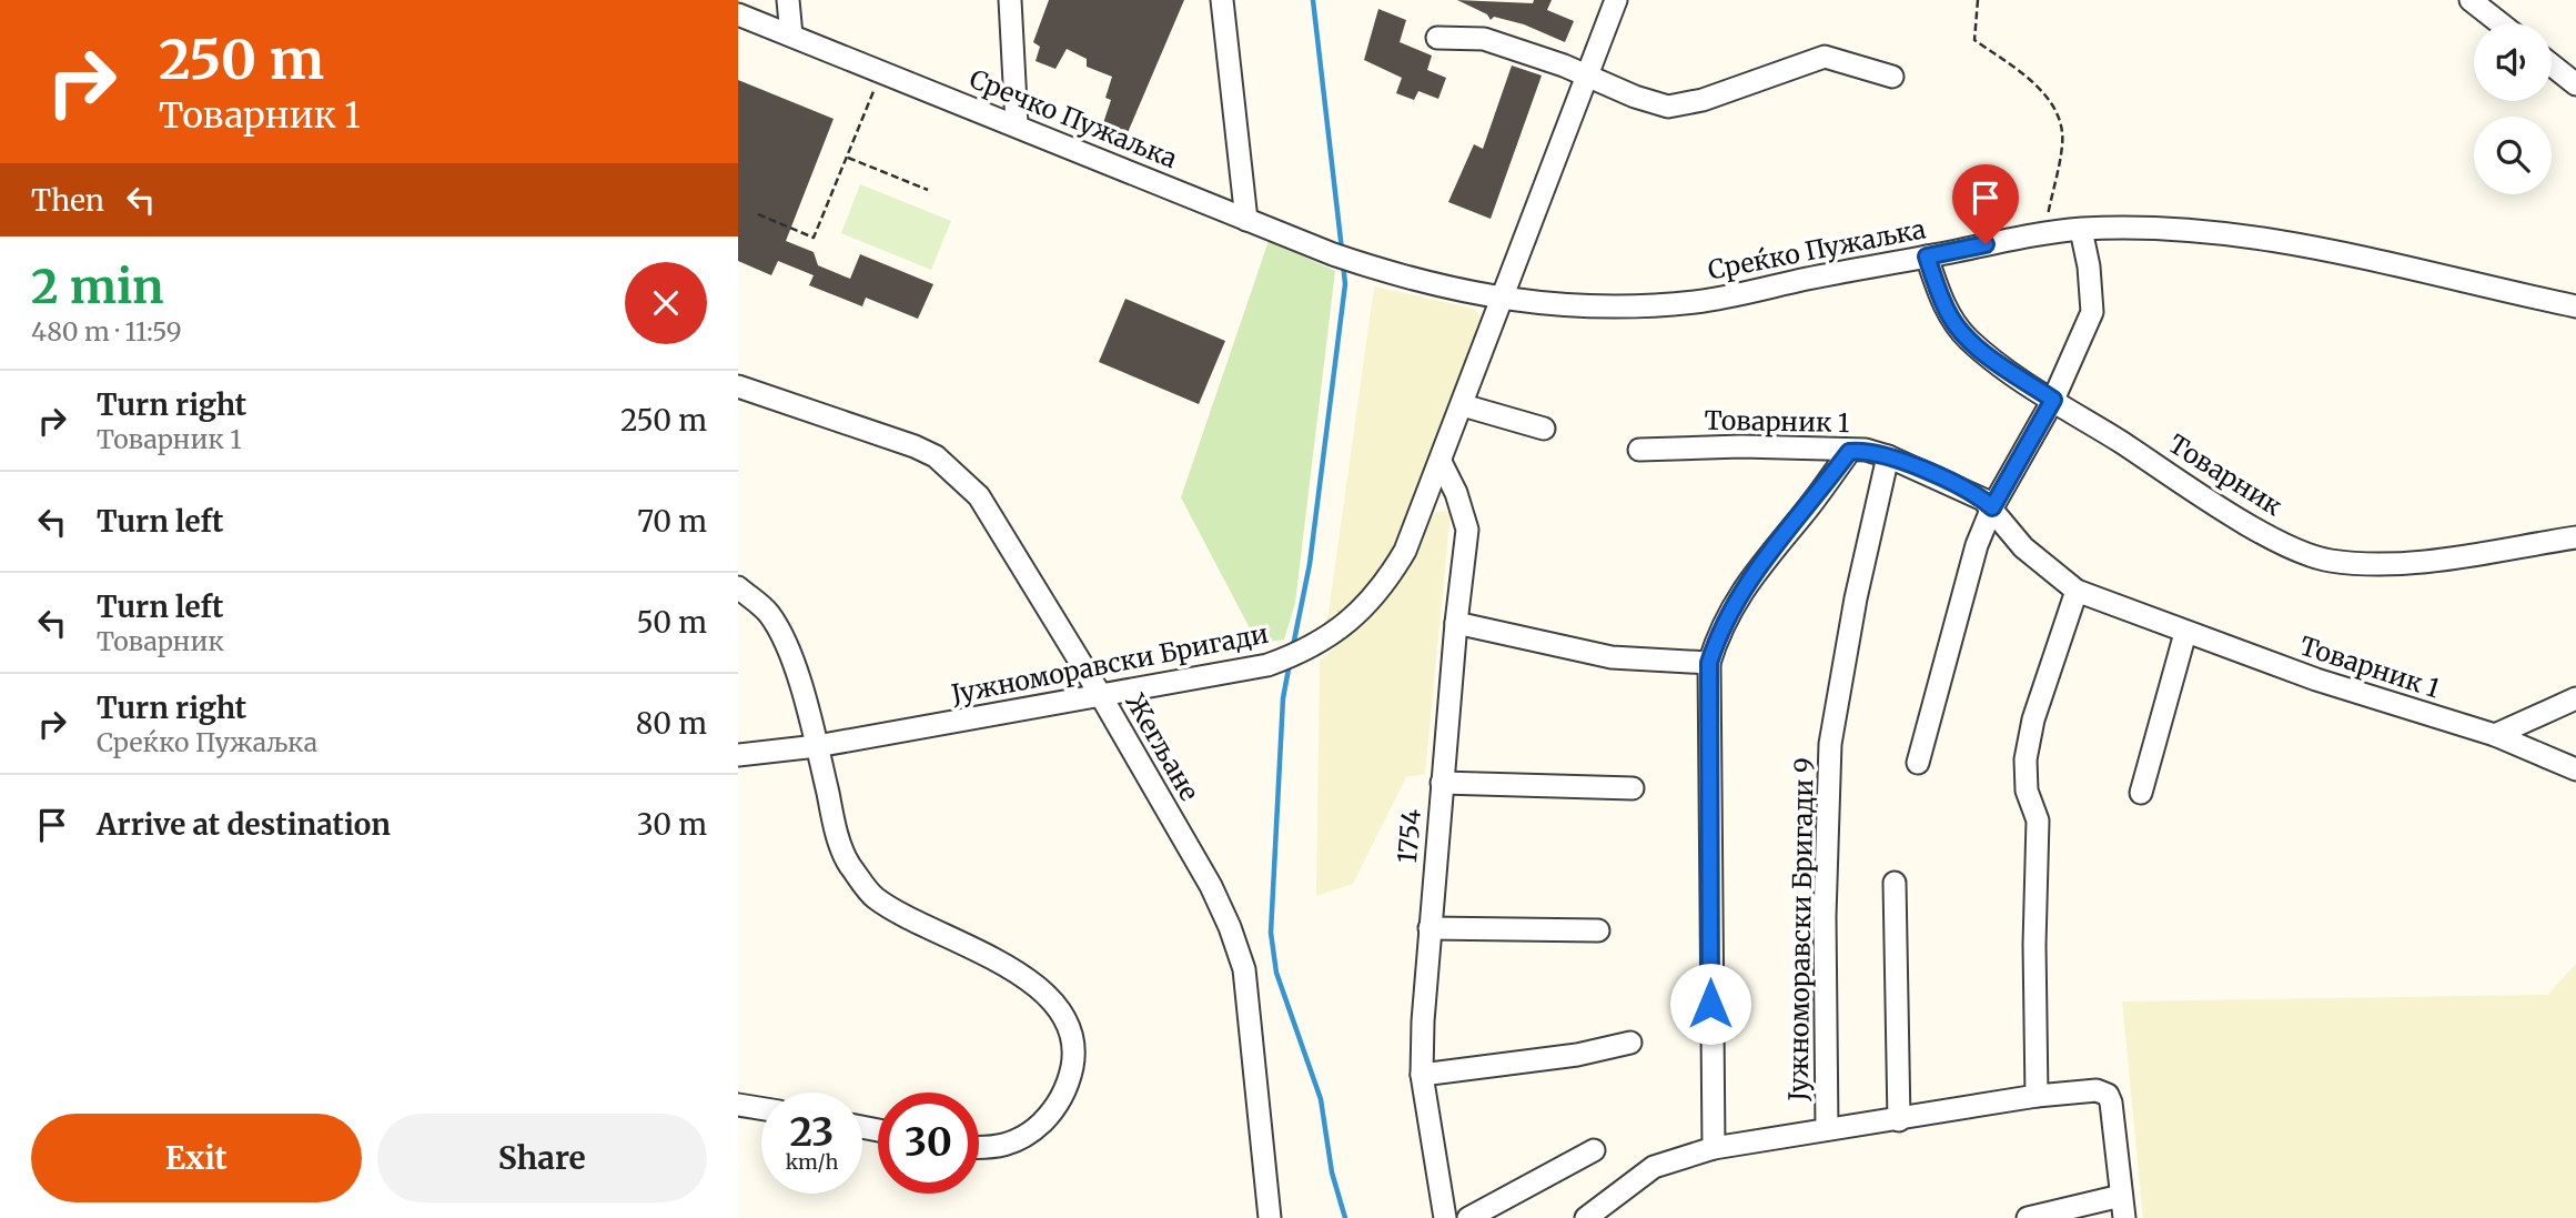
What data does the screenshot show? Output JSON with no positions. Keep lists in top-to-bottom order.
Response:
{
  "streets": {
    "street": [
      "Сречко Пужаљка",
      "Среќко Пужаљка",
      "Товарник 1",
      "Товарник",
      "Јужноморавски Бригади",
      "Жегљане",
      "1754",
      "Јужноморавски Бригади 9"
    ]
  },
  "crossings": [
    ["Сречко Пужаљка", "Среќко Пужаљка"],
    ["Среќко Пужаљка", "Товарник"],
    ["Среќко Пужаљка", "Јужноморавски Бригади"],
    ["Товарник 1", "Јужноморавски Бригади 9"],
    ["Јужноморавски Бригади", "Жегљане"],
    ["Јужноморавски Бригади", "1754"]
  ],
  "page": {
    "turn": ["250 m", "Товарник 1"],
    "then": "Then",
    "heading": ["2 min", "480 m · 11:59"],
    "list": [
      {
        "name": "Turn right",
        "note": "Товарник 1",
        "value": "250 m"
      },
      {
        "name": "Turn left",
        "value": "70 m"
      },
      {
        "name": "Turn left",
        "note": "Товарник",
        "value": "50 m"
      },
      {
        "name": "Turn right",
        "note": "Среќко Пужаљка",
        "value": "80 m"
      },
      {
        "name": "Arrive at destination",
        "value": "30 m"
      }
    ],
    "speed": "23 km/h",
    "limit": "30",
    "buttons": ["Exit", "Share"]
  }
}
